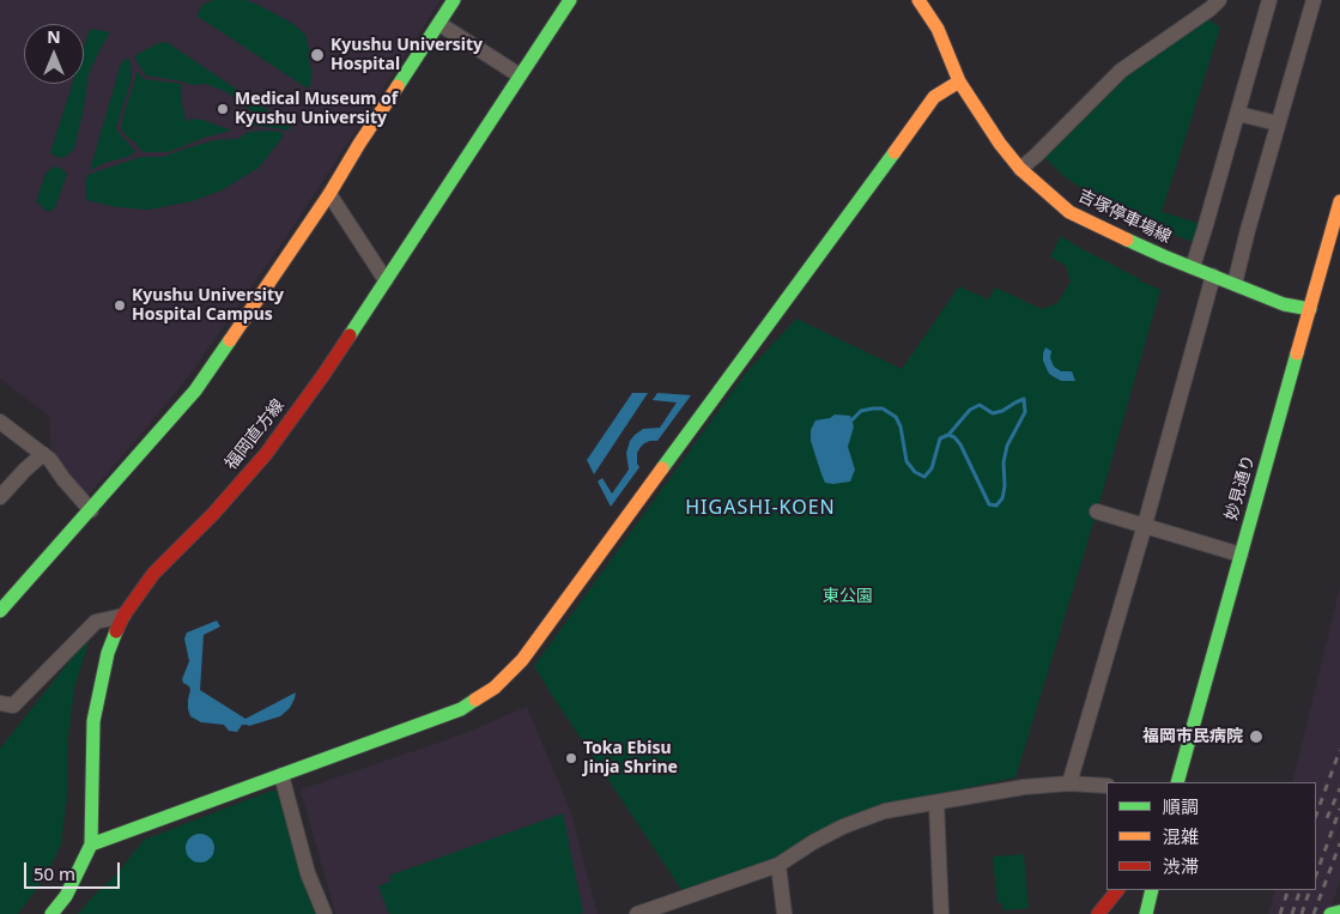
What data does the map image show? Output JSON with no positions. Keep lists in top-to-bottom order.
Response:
{
  "streets": {
    "main road": ["吉塚停車場線", "福岡直方線", "妙見通り"]
  },
  "crossings": [
    ["吉塚停車場線", "妙見通り"]
  ],
  "districts": ["HIGASHI-KOEN"],
  "parks": ["東公園"],
  "places": [
    "Kyushu University Hospital",
    "Medical Museum of Kyushu University",
    "Kyushu University Hospital Campus",
    "福岡市民病院",
    "Toka Ebisu Jinja Shrine"
  ],
  "legend": ["順調", "混雑", "渋滞"],
  "scale_bar": "50 m",
  "north": "top"
}
